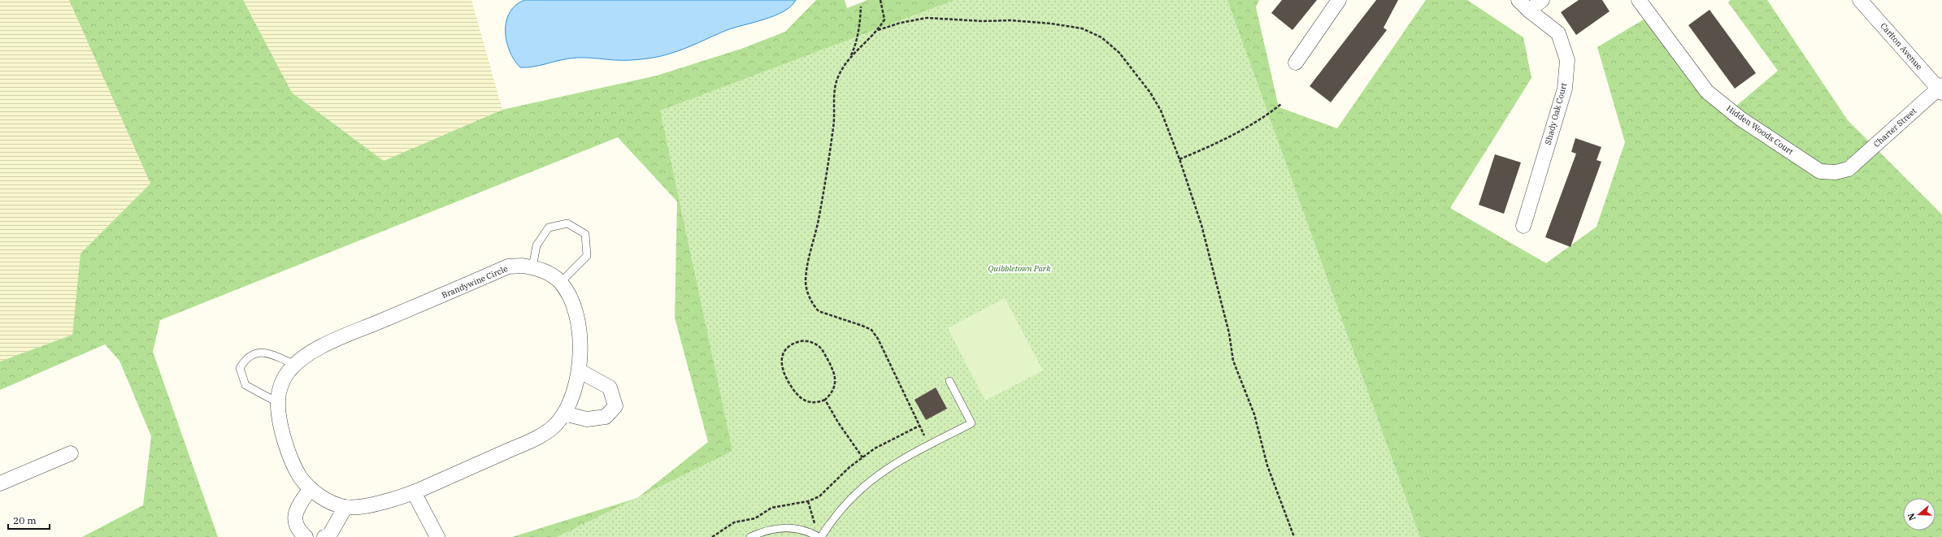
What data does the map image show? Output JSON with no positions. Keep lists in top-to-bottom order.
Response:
{
  "streets": {
    "street": [
      "Carlton Avenue",
      "Shady Oak Court",
      "Charter Street",
      "Hidden Woods Court",
      "Brandywine Circle"
    ]
  },
  "crossings": [
    ["Carlton Avenue", "Charter Street"],
    ["Charter Street", "Hidden Woods Court"]
  ],
  "parks": ["Quibbletown Park"],
  "scale_bar": "20 m",
  "north": "left"
}
